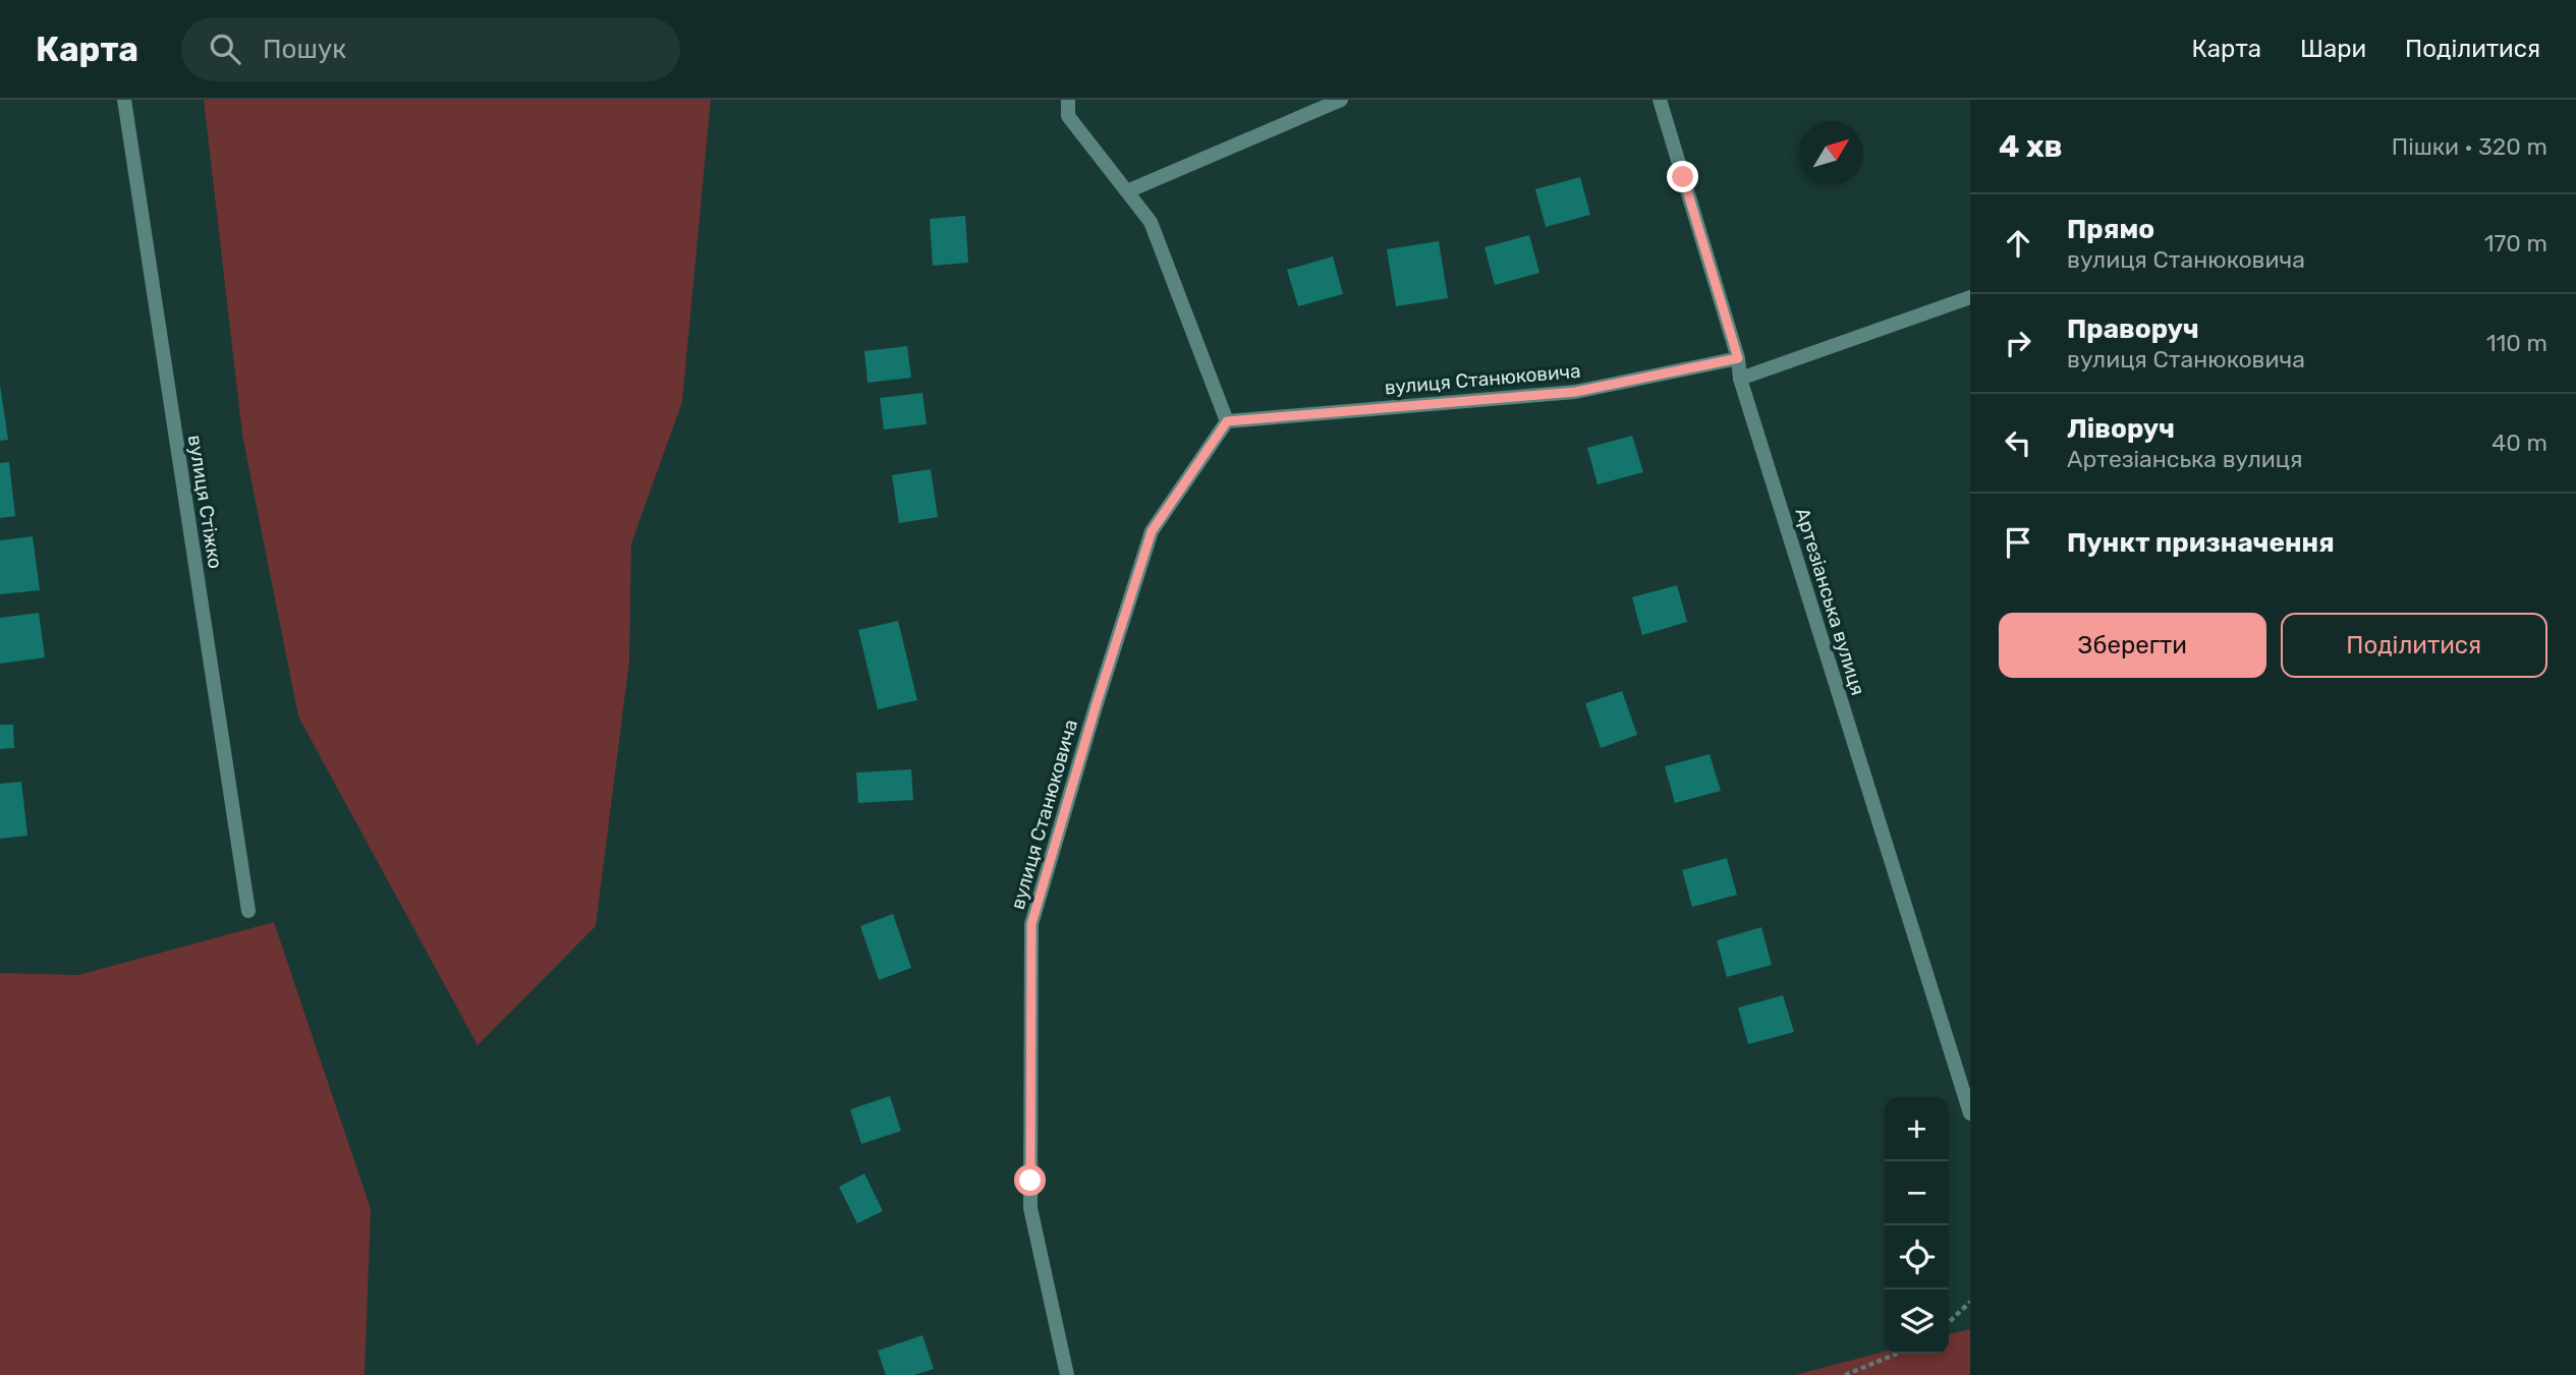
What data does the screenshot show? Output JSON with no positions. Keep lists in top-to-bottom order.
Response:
{
  "streets": {
    "street": ["вулиця Станюковича", "вулиця Стіжко", "Артезіанська вулиця"]
  },
  "crossings": [
    ["вулиця Станюковича", "Артезіанська вулиця"]
  ],
  "north": "top right",
  "page": {
    "header": "Карта",
    "search": "Пошук",
    "nav": ["Карта", "Шари", "Поділитися"],
    "heading": ["4 хв", "Пішки · 320 m"],
    "list": [
      ["Прямо", "вулиця Станюковича", "170 m"],
      ["Праворуч", "вулиця Станюковича", "110 m"],
      ["Ліворуч", "Артезіанська вулиця", "40 m"],
      "Пункт призначення"
    ],
    "buttons": ["Зберегти", "Поділитися"],
    "map_buttons": ["+", "−"]
  }
}
